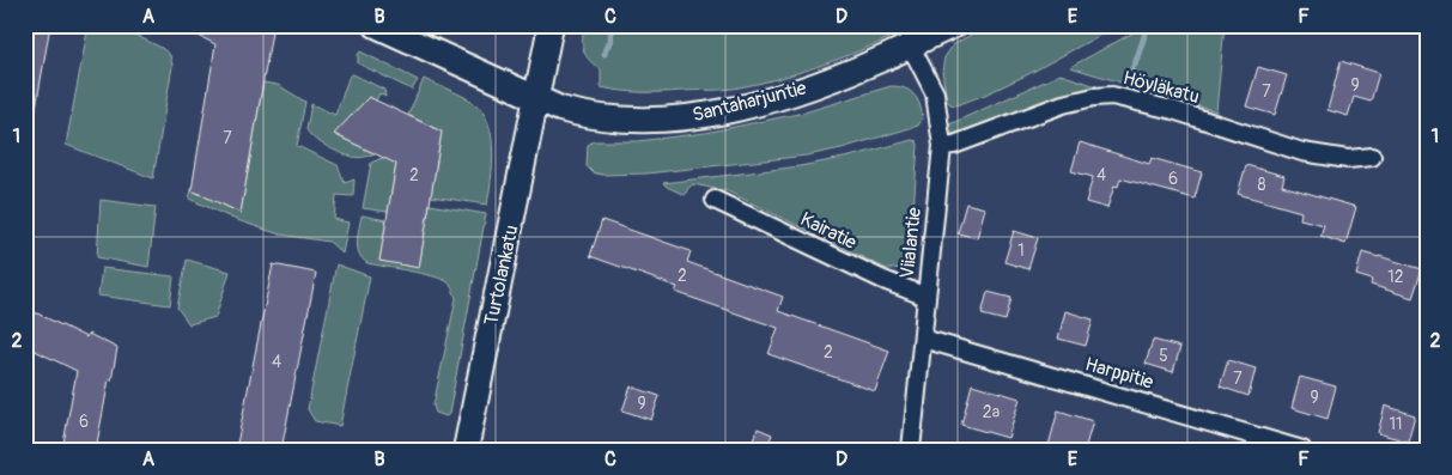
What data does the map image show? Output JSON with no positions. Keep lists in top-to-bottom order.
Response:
{
  "streets": {
    "main road": ["Santaharjuntie", "Turtolankatu"],
    "street": [
      "Höyläkatu",
      "Kairatie",
      "Viialantie",
      "Harppitie"
    ]
  },
  "crossings": [
    ["Höyläkatu", "Viialantie"],
    ["Santaharjuntie", "Viialantie"],
    ["Santaharjuntie", "Turtolankatu"],
    ["Kairatie", "Viialantie"],
    ["Viialantie", "Harppitie"]
  ],
  "house_numbers": [
    "9",
    "7",
    "7",
    "2",
    "4",
    "6",
    "8",
    "1",
    "2",
    "12",
    "2",
    "5",
    "4",
    "7",
    "9",
    "9",
    "2a",
    "6",
    "11"
  ],
  "grid": {
    "columns": [
      "A",
      "B",
      "C",
      "D",
      "E",
      "F"
    ],
    "rows": ["1", "2"]
  }
}
